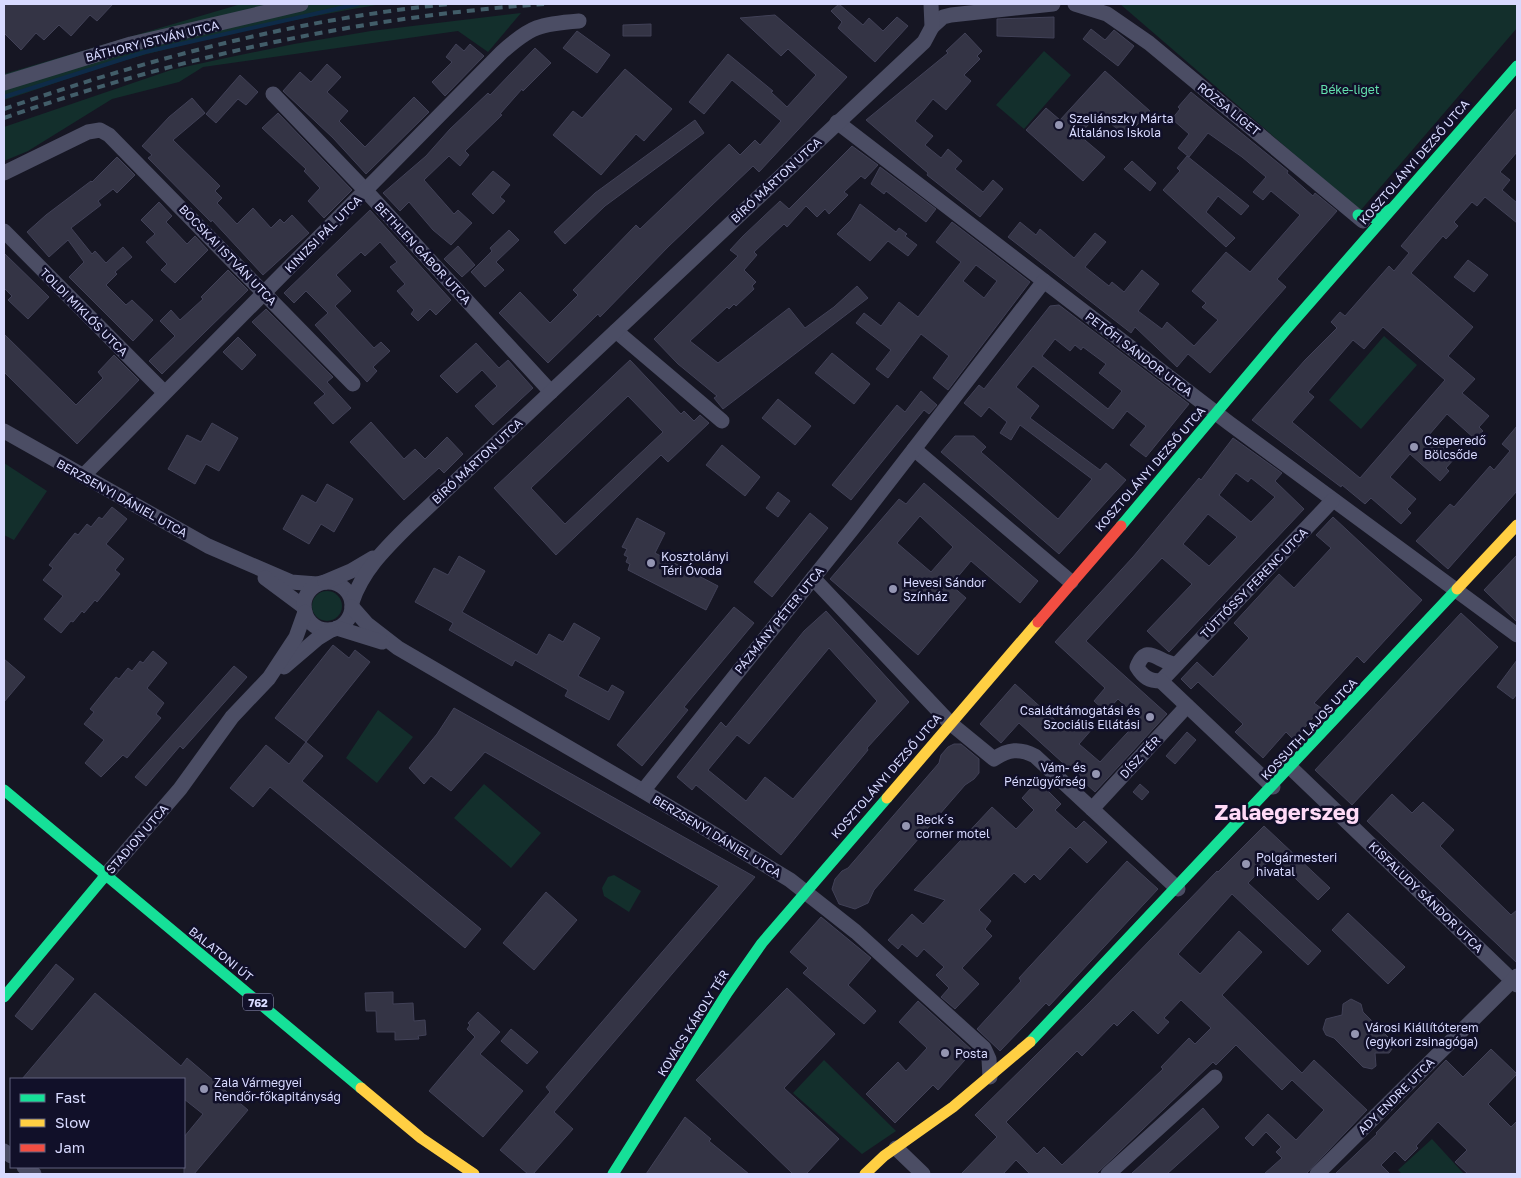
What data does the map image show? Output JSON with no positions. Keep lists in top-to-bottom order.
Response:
{
  "streets": {
    "main road": [
      "KOSZTOLÁNYI DEZSŐ UTCA",
      "KOSSUTH LAJOS UTCA",
      "STADION UTCA",
      "BALATONI ÚT",
      "762",
      "KOVÁCS KÁROLY TÉR"
    ],
    "street": [
      "BÁTHORY ISTVÁN UTCA",
      "RÓZSA LIGET",
      "BÍRÓ MÁRTON UTCA",
      "KINIZSI PÁL UTCA",
      "BETHLEN GÁBOR UTCA",
      "BOCSKAI ISTVÁN UTCA",
      "TOLDI MIKLÓS UTCA",
      "PETŐFI SÁNDOR UTCA",
      "BERZSENYI DÁNIEL UTCA",
      "TÜTTŐSSY FERENC UTCA",
      "PÁZMÁNY PÉTER UTCA",
      "DÍSZ TÉR",
      "KISFALUDY SÁNDOR UTCA",
      "ADY ENDRE UTCA"
    ]
  },
  "crossings": [
    ["RÓZSA LIGET", "KOSZTOLÁNYI DEZSŐ UTCA"],
    ["KOSZTOLÁNYI DEZSŐ UTCA", "PETŐFI SÁNDOR UTCA"],
    ["KOSZTOLÁNYI DEZSŐ UTCA", "BERZSENYI DÁNIEL UTCA"],
    ["KOSZTOLÁNYI DEZSŐ UTCA", "KOVÁCS KÁROLY TÉR"],
    ["BÍRÓ MÁRTON UTCA", "BETHLEN GÁBOR UTCA"],
    ["BÍRÓ MÁRTON UTCA", "PETŐFI SÁNDOR UTCA"],
    ["BÍRÓ MÁRTON UTCA", "BERZSENYI DÁNIEL UTCA"],
    ["BÍRÓ MÁRTON UTCA", "STADION UTCA"],
    ["KINIZSI PÁL UTCA", "BETHLEN GÁBOR UTCA"],
    ["KINIZSI PÁL UTCA", "BOCSKAI ISTVÁN UTCA"],
    ["KINIZSI PÁL UTCA", "TOLDI MIKLÓS UTCA"],
    ["KINIZSI PÁL UTCA", "BERZSENYI DÁNIEL UTCA"],
    ["PETŐFI SÁNDOR UTCA", "TÜTTŐSSY FERENC UTCA"],
    ["PETŐFI SÁNDOR UTCA", "PÁZMÁNY PÉTER UTCA"],
    ["PETŐFI SÁNDOR UTCA", "KOSSUTH LAJOS UTCA"],
    ["BERZSENYI DÁNIEL UTCA", "PÁZMÁNY PÉTER UTCA"],
    ["BERZSENYI DÁNIEL UTCA", "KOSSUTH LAJOS UTCA"],
    ["BERZSENYI DÁNIEL UTCA", "STADION UTCA"],
    ["BERZSENYI DÁNIEL UTCA", "KOVÁCS KÁROLY TÉR"],
    ["KOSSUTH LAJOS UTCA", "KISFALUDY SÁNDOR UTCA"],
    ["STADION UTCA", "BALATONI ÚT"],
    ["KISFALUDY SÁNDOR UTCA", "ADY ENDRE UTCA"]
  ],
  "districts": ["Zalaegerszeg"],
  "parks": ["Béke-liget"],
  "places": [
    "Szeliánszky Márta Általános Iskola",
    "Cseperedő Bölcsőde",
    "Kosztolányi Téri Óvoda",
    "Hevesi Sándor Színház",
    "Családtámogatási és Szociális Ellátási",
    "Vám- és Pénzügyőrség",
    "Beck´s corner motel",
    "Polgármesteri hivatal",
    "Városi Kiállítóterem (egykori zsinagóga)",
    "Posta",
    "Zala Vármegyei Rendőr-főkapitányság"
  ],
  "legend": ["Fast", "Slow", "Jam"]
}
